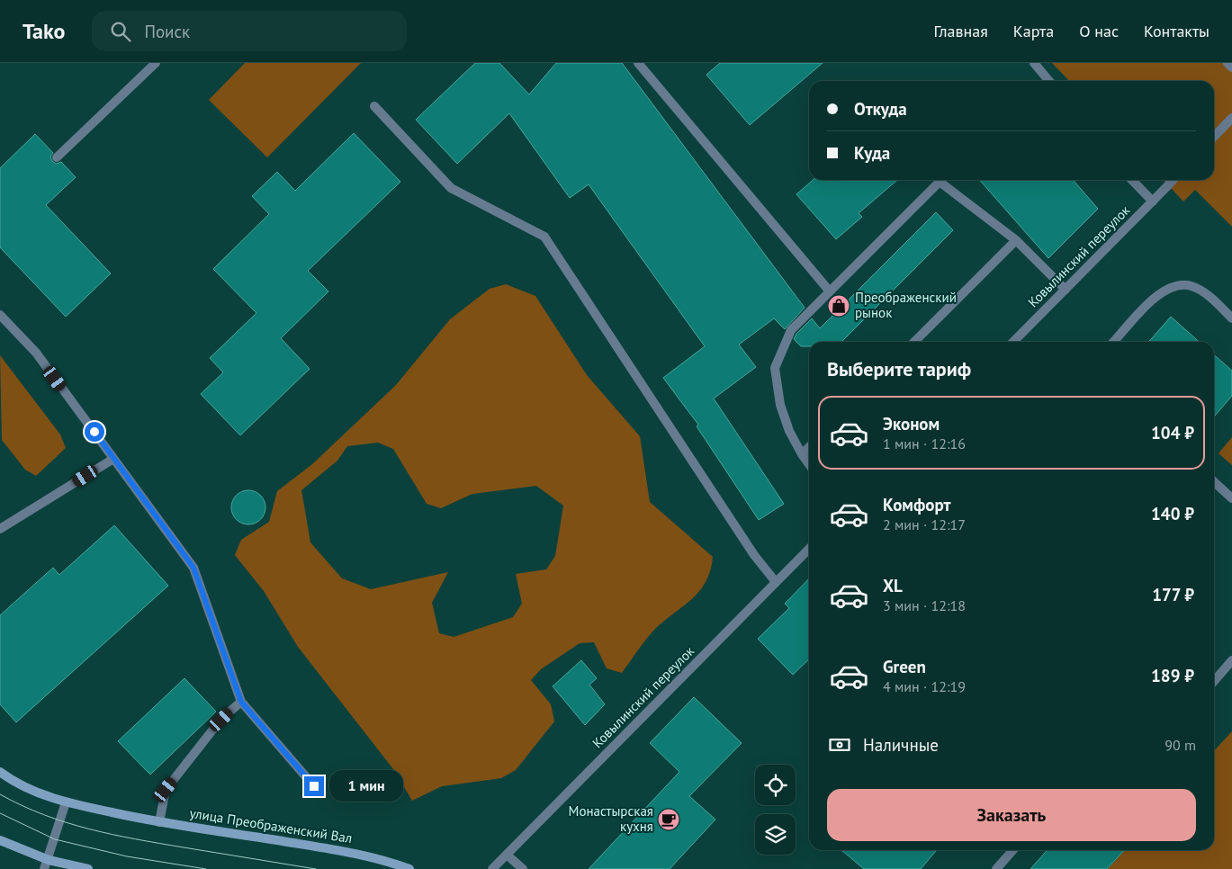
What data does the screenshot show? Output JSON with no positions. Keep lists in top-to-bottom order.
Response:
{
  "streets": {
    "main road": ["улица Преображенский Вал"],
    "street": ["Ковылинский переулок"]
  },
  "places": {
    "shop": ["Преображенский рынок"],
    "cafe": ["Монастырская кухня"]
  },
  "page": {
    "header": "Tako",
    "search": "Поиск",
    "nav": [
      "Главная",
      "Карта",
      "О нас",
      "Контакты"
    ],
    "banner": ["Откуда", "Куда"],
    "heading": "Выберите тариф",
    "list": [
      {
        "name": "Эконом",
        "note": "1 мин · 12:16",
        "value": "104 ₽"
      },
      {
        "name": "Комфорт",
        "note": "2 мин · 12:17",
        "value": "140 ₽"
      },
      {
        "name": "XL",
        "note": "3 мин · 12:18",
        "value": "177 ₽"
      },
      {
        "name": "Green",
        "note": "4 мин · 12:19",
        "value": "189 ₽"
      }
    ],
    "pay": ["Наличные", "90 m"],
    "bubble": "1 мин",
    "buttons": "Заказать"
  }
}
